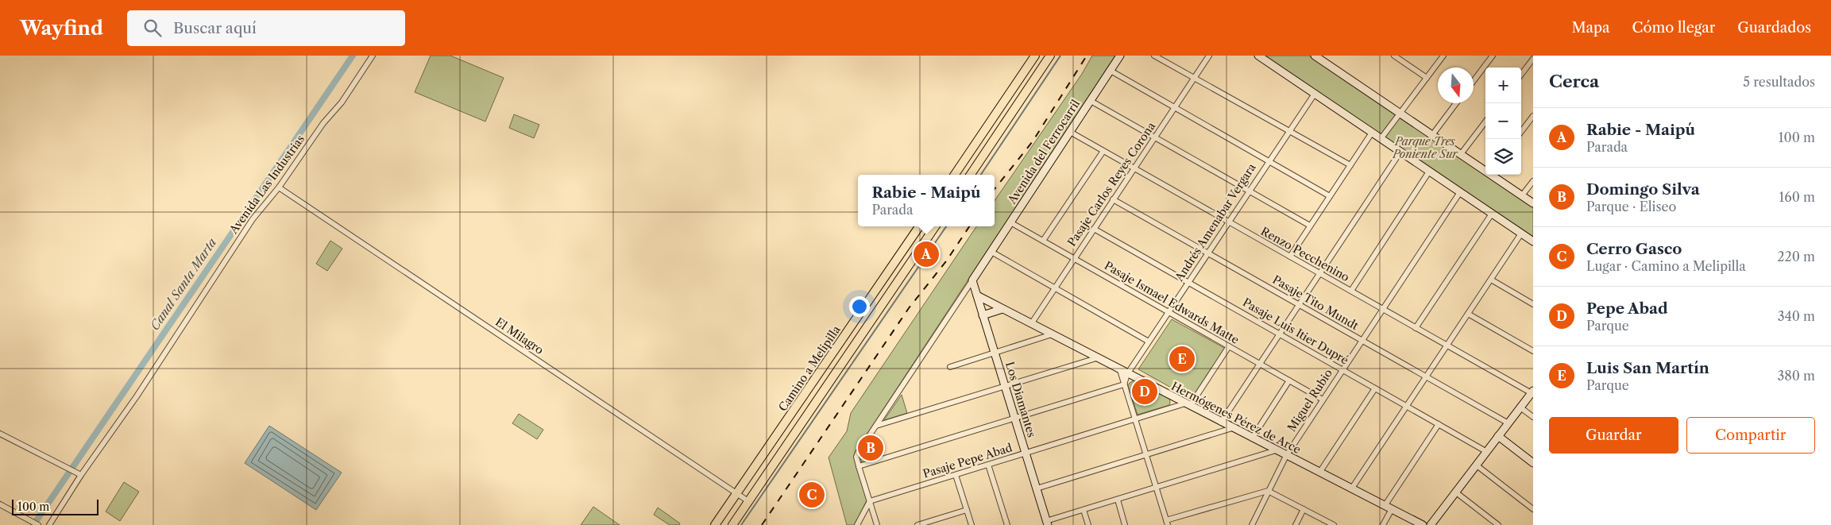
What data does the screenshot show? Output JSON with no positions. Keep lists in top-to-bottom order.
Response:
{
  "streets": {
    "main road": ["Camino a Melipilla"],
    "street": [
      "Avenida del Ferrocarril",
      "Avenida Las Industrias",
      "Pasaje Carlos Reyes Corona",
      "Andrés Amenabar Vergara",
      "Renzo Pecchenino",
      "Pasaje Ismael Edwards Matte",
      "Pasaje Tito Mundt",
      "Pasaje Luis Itier Dupré",
      "El Milagro",
      "Los Diamantes",
      "Miguel Rubio",
      "Hermógenes Pérez de Arce",
      "Pasaje Pepe Abad"
    ]
  },
  "crossings": [
    ["Avenida del Ferrocarril", "Renzo Pecchenino"],
    ["Avenida del Ferrocarril", "Pasaje Ismael Edwards Matte"],
    ["Avenida del Ferrocarril", "Los Diamantes"],
    ["Avenida Las Industrias", "El Milagro"],
    ["Pasaje Carlos Reyes Corona", "Renzo Pecchenino"],
    ["Pasaje Carlos Reyes Corona", "Pasaje Ismael Edwards Matte"],
    ["Pasaje Carlos Reyes Corona", "Pasaje Tito Mundt"],
    ["Pasaje Carlos Reyes Corona", "Pasaje Luis Itier Dupré"],
    ["Pasaje Carlos Reyes Corona", "Hermógenes Pérez de Arce"],
    ["Andrés Amenabar Vergara", "Renzo Pecchenino"],
    ["Andrés Amenabar Vergara", "Pasaje Ismael Edwards Matte"],
    ["Andrés Amenabar Vergara", "Pasaje Tito Mundt"],
    ["Andrés Amenabar Vergara", "Pasaje Luis Itier Dupré"],
    ["Andrés Amenabar Vergara", "Hermógenes Pérez de Arce"],
    ["Renzo Pecchenino", "Miguel Rubio"],
    ["Pasaje Ismael Edwards Matte", "Miguel Rubio"],
    ["Pasaje Tito Mundt", "Miguel Rubio"],
    ["Pasaje Luis Itier Dupré", "Miguel Rubio"],
    ["El Milagro", "Camino a Melipilla"],
    ["Los Diamantes", "Hermógenes Pérez de Arce"],
    ["Los Diamantes", "Pasaje Pepe Abad"],
    ["Miguel Rubio", "Hermógenes Pérez de Arce"],
    ["Hermógenes Pérez de Arce", "Pasaje Pepe Abad"]
  ],
  "water": ["Canal Santa Marta"],
  "parks": ["Parque Tres Poniente Sur"],
  "scale_bar": "100 m",
  "north": "bottom",
  "page": {
    "header": "Wayfind",
    "search": "Buscar aquí",
    "nav": ["Mapa", "Cómo llegar", "Guardados"],
    "heading": ["Cerca", "5 resultados"],
    "map_buttons": ["+", "−"],
    "list": [
      {
        "mark": "A",
        "name": "Rabie - Maipú",
        "note": "Parada",
        "value": "100 m"
      },
      {
        "mark": "B",
        "name": "Domingo Silva",
        "note": "Parque · Eliseo",
        "value": "160 m"
      },
      {
        "mark": "C",
        "name": "Cerro Gasco",
        "note": "Lugar · Camino a Melipilla",
        "value": "220 m"
      },
      {
        "mark": "D",
        "name": "Pepe Abad",
        "note": "Parque",
        "value": "340 m"
      },
      {
        "mark": "E",
        "name": "Luis San Martín",
        "note": "Parque",
        "value": "380 m"
      }
    ],
    "popup": ["Rabie - Maipú", "Parada"],
    "pins": [
      "A",
      "E",
      "D",
      "B",
      "C"
    ],
    "buttons": ["Guardar", "Compartir"],
    "scale": "100 m"
  }
}
